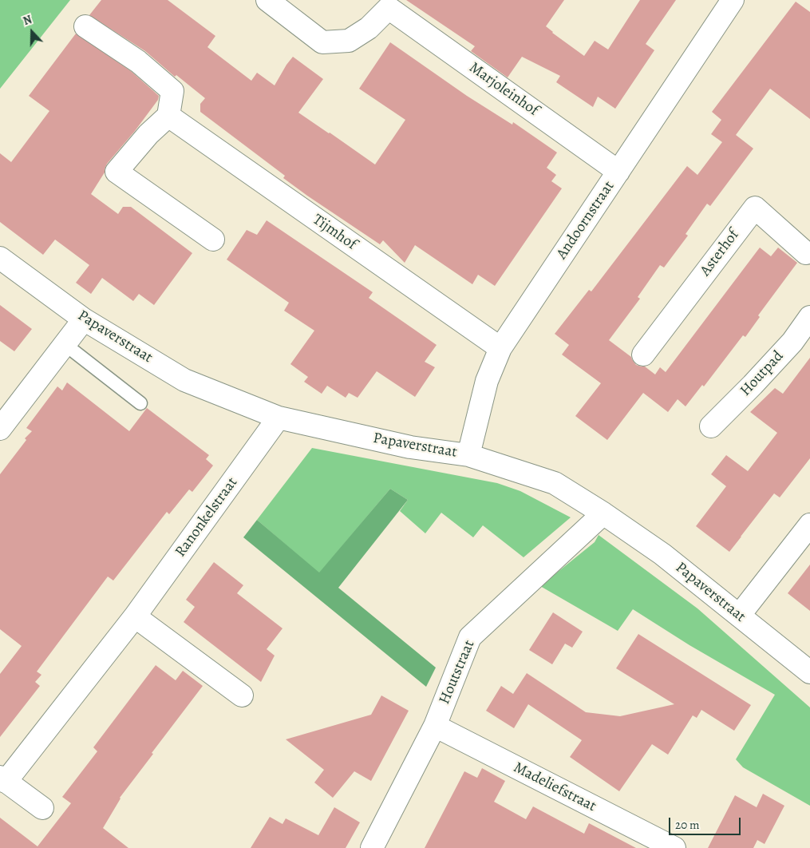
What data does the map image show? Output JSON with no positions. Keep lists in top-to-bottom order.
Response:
{
  "streets": {
    "street": [
      "Marjoleinhof",
      "Andoornstraat",
      "Tijmhof",
      "Asterhof",
      "Papaverstraat",
      "Houtpad",
      "Ranonkelstraat",
      "Houtstraat",
      "Madeliefstraat"
    ]
  },
  "crossings": [
    ["Marjoleinhof", "Andoornstraat"],
    ["Andoornstraat", "Tijmhof"],
    ["Andoornstraat", "Papaverstraat"],
    ["Papaverstraat", "Ranonkelstraat"],
    ["Papaverstraat", "Houtstraat"],
    ["Houtstraat", "Madeliefstraat"]
  ],
  "scale_bar": "20 m",
  "north": "top"
}
